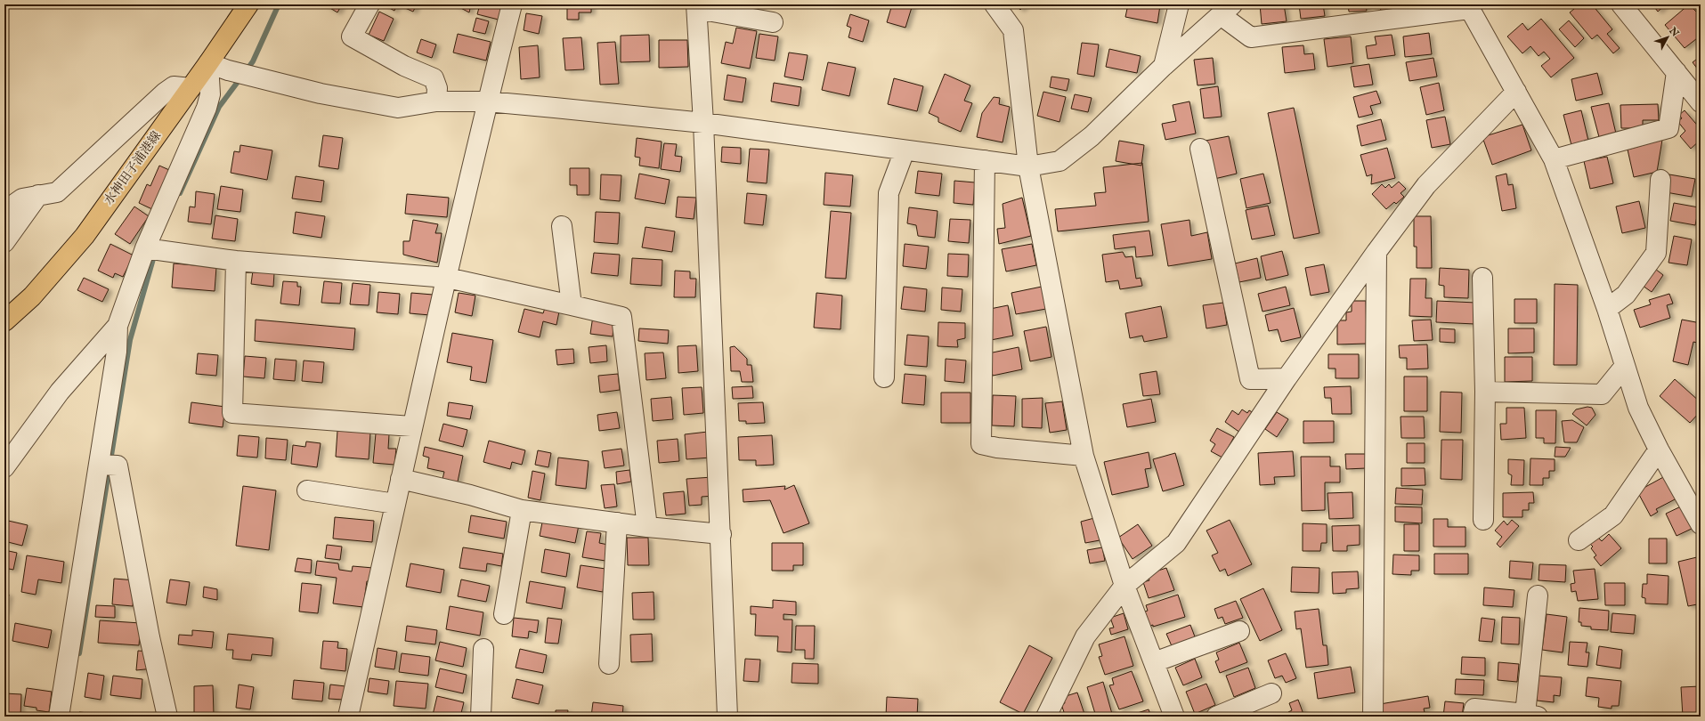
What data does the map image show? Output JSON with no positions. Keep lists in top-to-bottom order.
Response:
{
  "streets": {
    "main road": ["水神田子浦港線"]
  },
  "north": "top right"
}
